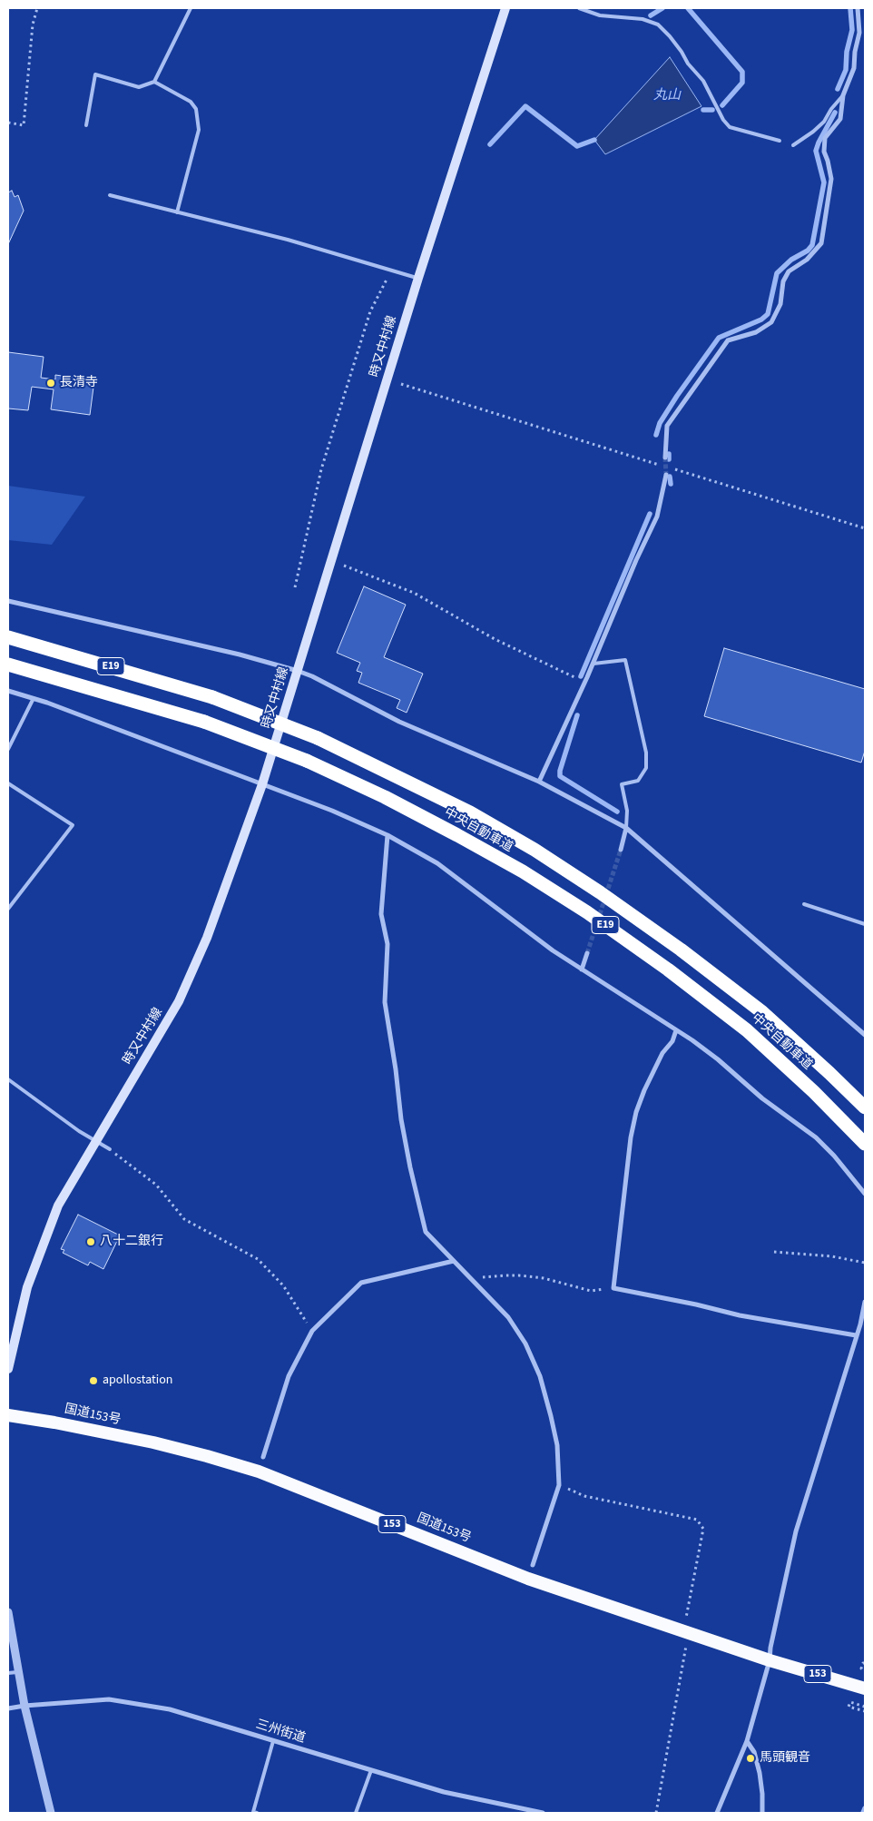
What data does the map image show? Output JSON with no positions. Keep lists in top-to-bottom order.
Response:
{
  "streets": {
    "highway": [
      "E19",
      "中央自動車道",
      "国道153号",
      "153"
    ],
    "main road": ["時又中村線"],
    "street": ["三州街道"]
  },
  "water": ["丸山"],
  "places": [
    "長清寺",
    "八十二銀行",
    "apollostation",
    "馬頭観音"
  ]
}
